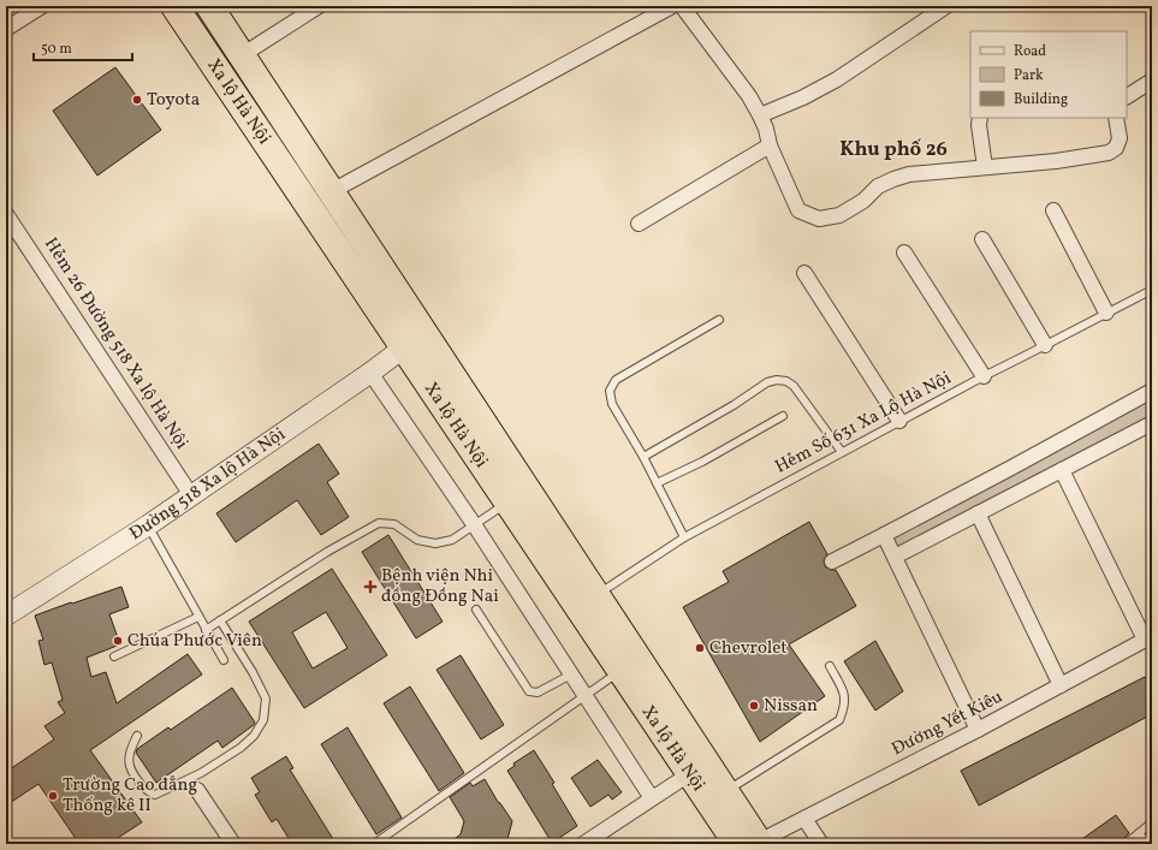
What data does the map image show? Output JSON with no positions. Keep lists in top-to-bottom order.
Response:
{
  "streets": {
    "highway": ["Xa lộ Hà Nội"],
    "street": ["Hẻm 26 Đường 518 Xa lộ Hà Nội", "Đường 518 Xa lộ Hà Nội", "Đường Yết Kiêu"],
    "lane": ["Hẻm Số 631 Xa Lộ Hà Nội"]
  },
  "crossings": [
    ["Xa lộ Hà Nội", "Hẻm Số 631 Xa Lộ Hà Nội"],
    ["Xa lộ Hà Nội", "Đường 518 Xa lộ Hà Nội"],
    ["Xa lộ Hà Nội", "Đường Yết Kiêu"],
    ["Hẻm 26 Đường 518 Xa lộ Hà Nội", "Đường 518 Xa lộ Hà Nội"]
  ],
  "districts": ["Khu phố 26"],
  "places": {
    "other": [
      "Toyota",
      "Chúa Phước Viên",
      "Chevrolet",
      "Nissan",
      "Trường Cao đẳng Thống kê II"
    ],
    "health": ["Bệnh viện Nhi đồng Đồng Nai"]
  },
  "legend": ["Road", "Park", "Building"],
  "scale_bar": "50 m"
}
